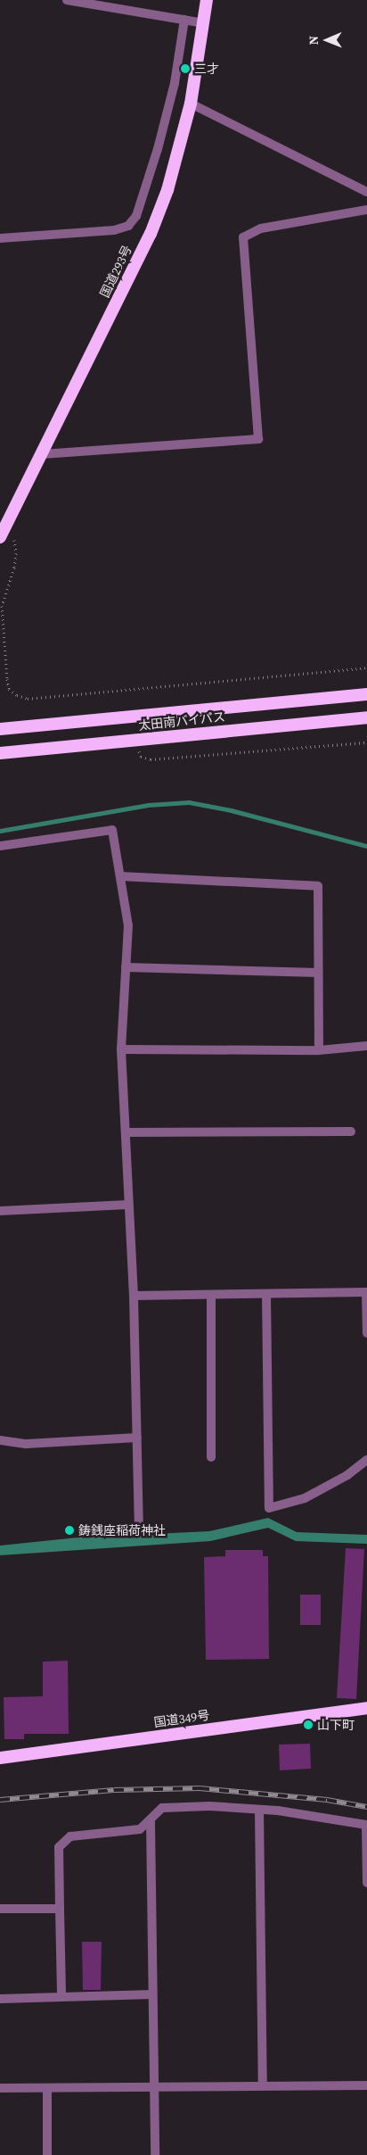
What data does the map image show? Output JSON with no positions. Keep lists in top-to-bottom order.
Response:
{
  "streets": {
    "highway": ["国道293号", "太田南バイパス", "国道349号"]
  },
  "places": ["三才", "鋳銭座稲荷神社", "山下町"],
  "north": "left"
}
